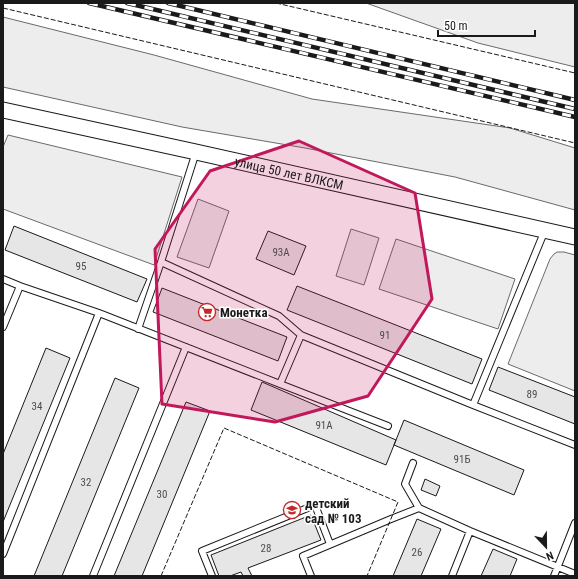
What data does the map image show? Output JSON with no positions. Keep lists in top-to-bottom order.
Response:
{
  "streets": {
    "street": ["улица 50 лет ВЛКСМ"]
  },
  "places": {
    "supermarket": ["Монетка"],
    "school or university": ["детский сад № 103"]
  },
  "house_numbers": [
    "93А",
    "95",
    "91",
    "89",
    "34",
    "91А",
    "91Б",
    "32",
    "30",
    "28",
    "26"
  ],
  "scale_bar": "50 m",
  "north": "bottom"
}
